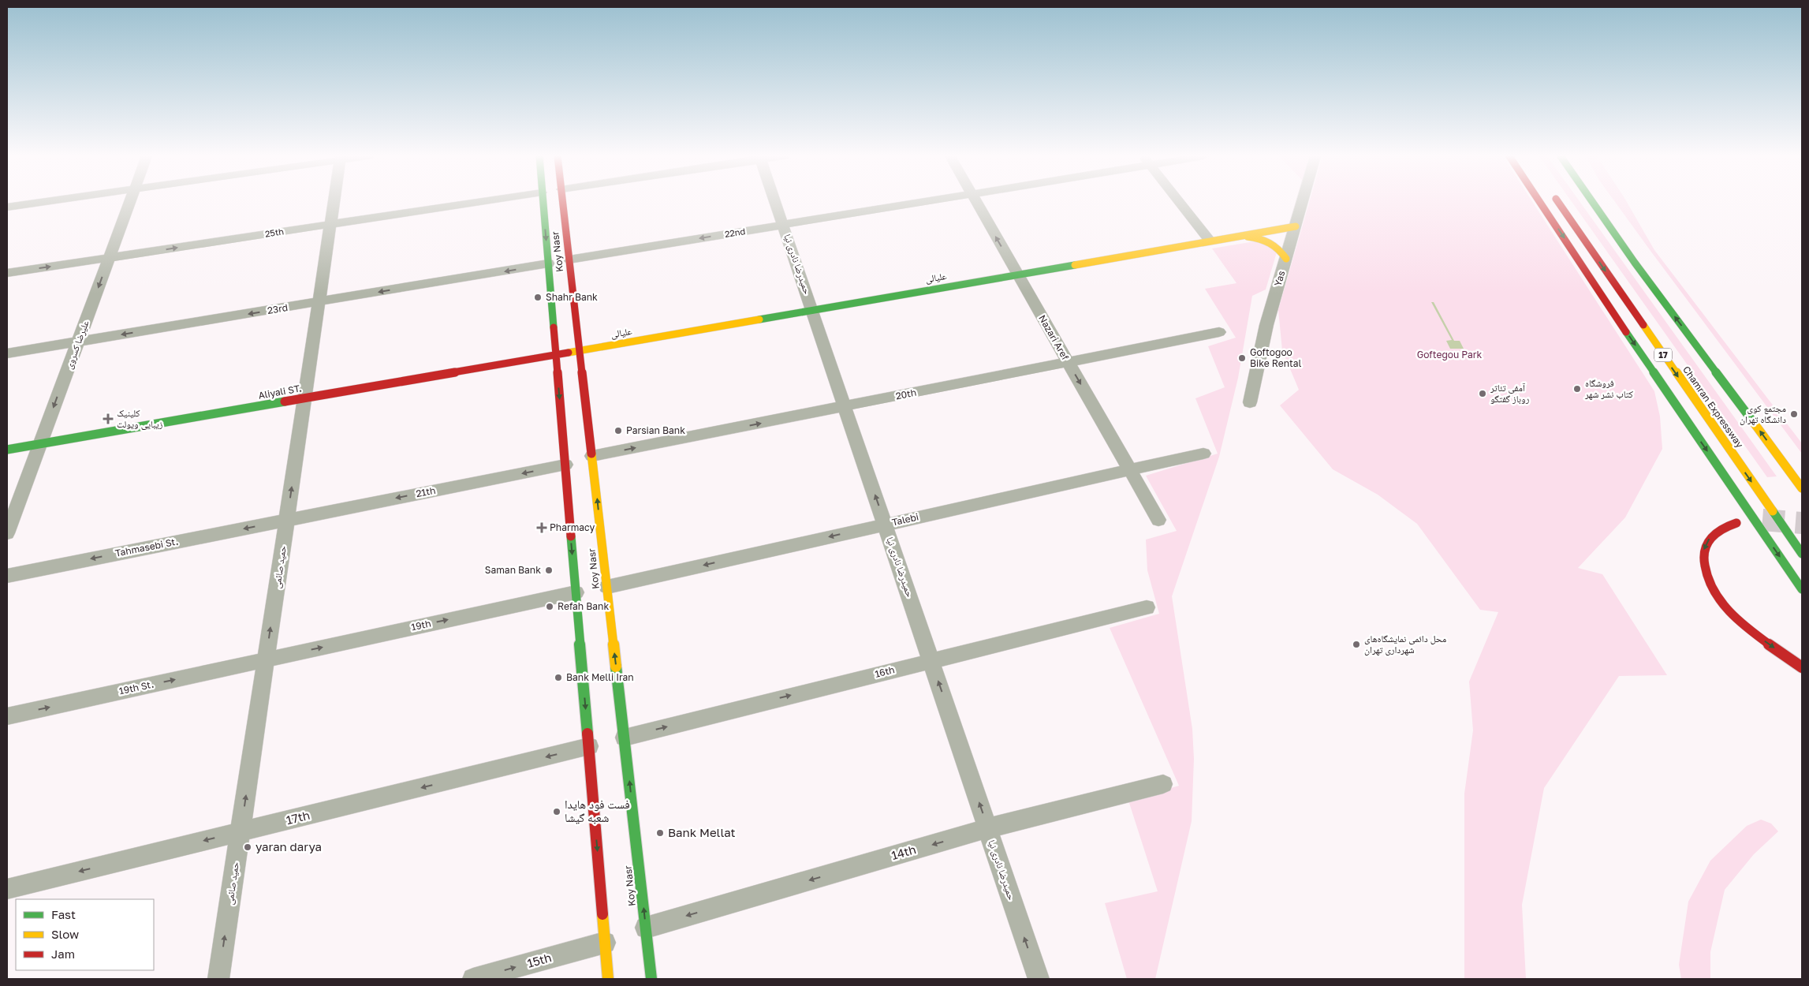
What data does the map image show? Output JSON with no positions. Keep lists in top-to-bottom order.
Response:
{
  "streets": {
    "main road": [
      "Koy Nasr",
      "علیالی",
      "17",
      "Aliyali ST.",
      "Chamran Expressway"
    ],
    "street": [
      "25th",
      "22nd",
      "حمیدرضا نادری نیا",
      "Yas",
      "23rd",
      "Nazari Aref",
      "علیرضا کسروی",
      "20th",
      "21th",
      "Talebi",
      "Tahmasebi St.",
      "حمید صائمی",
      "19th",
      "16th",
      "19th St.",
      "17th",
      "14th",
      "15th"
    ]
  },
  "crossings": [
    ["25th", "علیرضا کسروی"],
    ["25th", "حمید صائمی"],
    ["22nd", "Koy Nasr"],
    ["22nd", "حمیدرضا نادری نیا"],
    ["Koy Nasr", "علیالی"],
    ["Koy Nasr", "23rd"],
    ["Koy Nasr", "Aliyali ST."],
    ["Koy Nasr", "20th"],
    ["Koy Nasr", "21th"],
    ["Koy Nasr", "Talebi"],
    ["Koy Nasr", "19th"],
    ["Koy Nasr", "16th"],
    ["Koy Nasr", "17th"],
    ["Koy Nasr", "14th"],
    ["Koy Nasr", "15th"],
    ["حمیدرضا نادری نیا", "علیالی"],
    ["حمیدرضا نادری نیا", "20th"],
    ["حمیدرضا نادری نیا", "Talebi"],
    ["حمیدرضا نادری نیا", "16th"],
    ["حمیدرضا نادری نیا", "14th"],
    ["علیالی", "Yas"],
    ["علیالی", "Nazari Aref"],
    ["علیالی", "Aliyali ST."],
    ["23rd", "علیرضا کسروی"],
    ["23rd", "حمید صائمی"],
    ["Nazari Aref", "20th"],
    ["Nazari Aref", "Talebi"],
    ["علیرضا کسروی", "Aliyali ST."],
    ["Aliyali ST.", "حمید صائمی"],
    ["21th", "Tahmasebi St."],
    ["21th", "حمید صائمی"],
    ["Tahmasebi St.", "حمید صائمی"],
    ["حمید صائمی", "19th"],
    ["حمید صائمی", "19th St."],
    ["حمید صائمی", "17th"],
    ["19th", "19th St."]
  ],
  "one_way": [
    "25th",
    "22nd",
    "حمیدرضا نادری نیا",
    "23rd",
    "علیرضا کسروی",
    "20th",
    "21th",
    "Talebi",
    "Tahmasebi St.",
    "حمید صائمی",
    "19th",
    "16th",
    "19th St.",
    "17th",
    "14th",
    "15th"
  ],
  "parks": ["Goftegou Park"],
  "places": {
    "other": [
      "Shahr Bank",
      "Goftogoo Bike Rental",
      "فروشگاه کتاب نشر شهر",
      "آمفی تئاتر روباز گفتگو",
      "مجتمع کوی دانشگاه تهران",
      "Parsian Bank",
      "Saman Bank",
      "Refah Bank",
      "محل دائمی نمایشگاه‌های شهرداری تهران",
      "Bank Melli Iran",
      "فست فود هایدا شعبه گیشا",
      "Bank Mellat",
      "yaran darya"
    ],
    "health": ["کلینیک زیبایی ویولت", "Pharmacy"]
  },
  "legend": ["Fast", "Slow", "Jam"]
}
